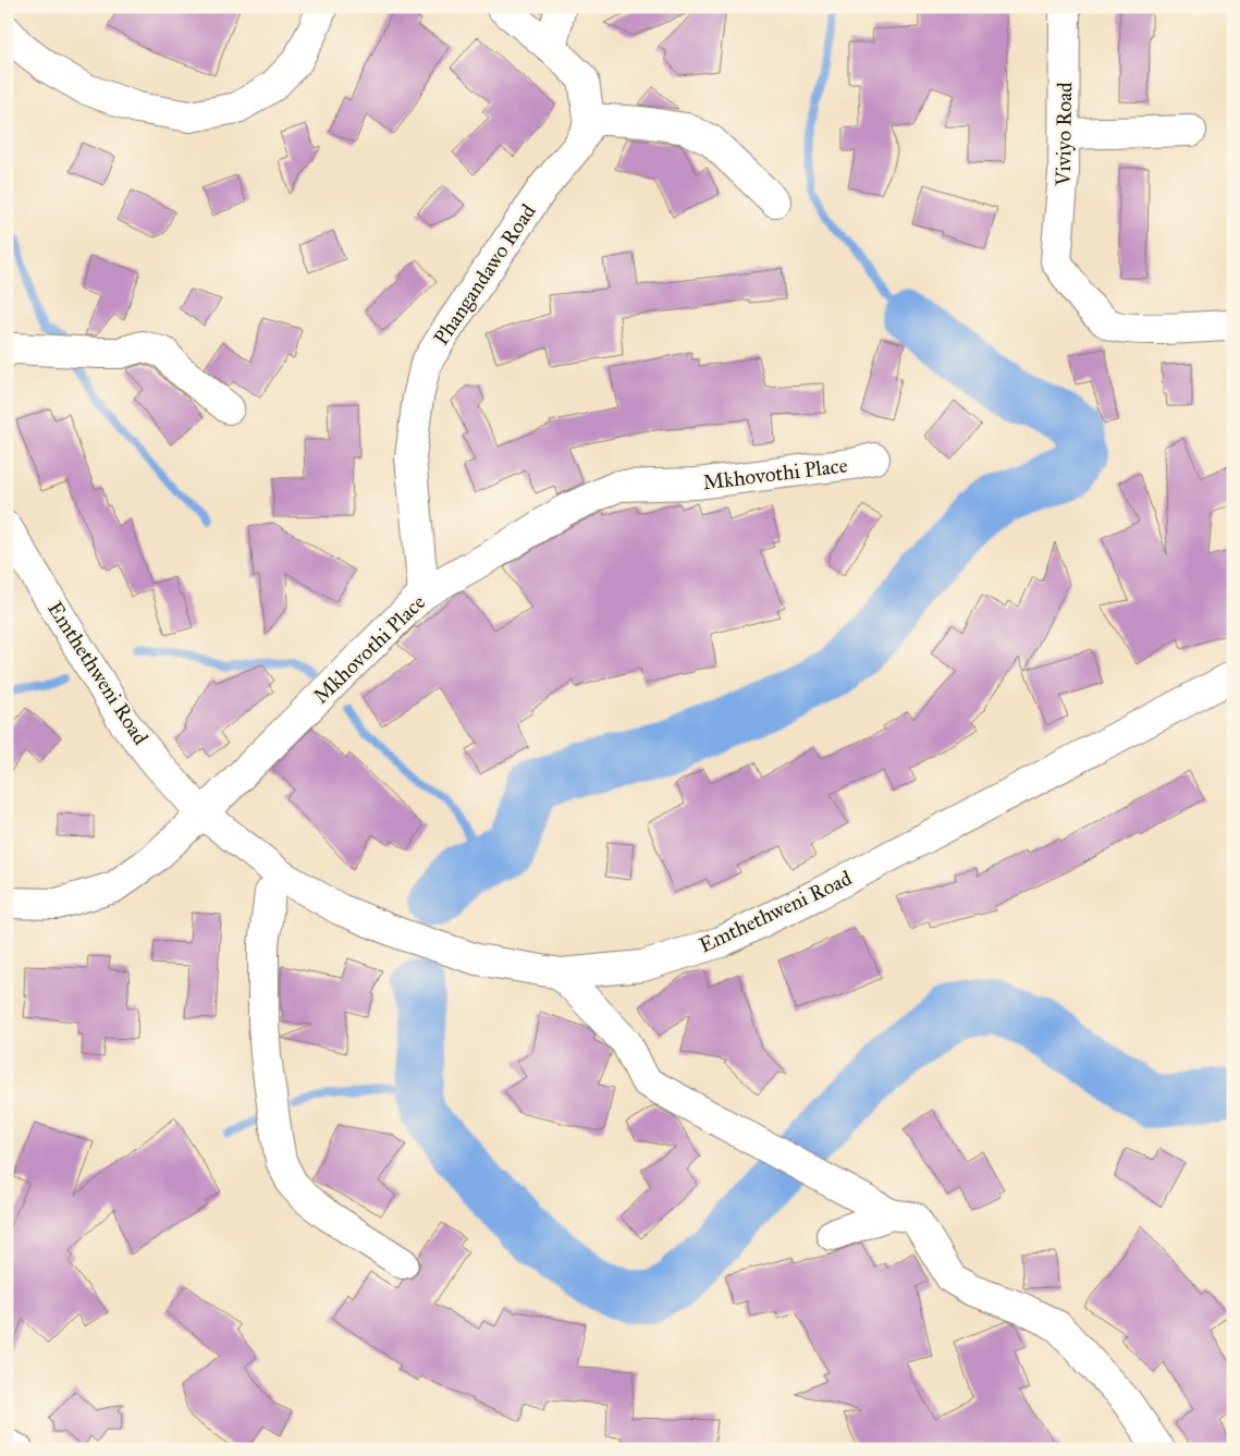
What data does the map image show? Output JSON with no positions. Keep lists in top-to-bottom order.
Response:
{
  "streets": {
    "street": [
      "Viviyo Road",
      "Phangandawo Road",
      "Mkhovothi Place",
      "Emthethweni Road"
    ]
  },
  "crossings": [
    ["Phangandawo Road", "Mkhovothi Place"],
    ["Mkhovothi Place", "Emthethweni Road"]
  ]
}
